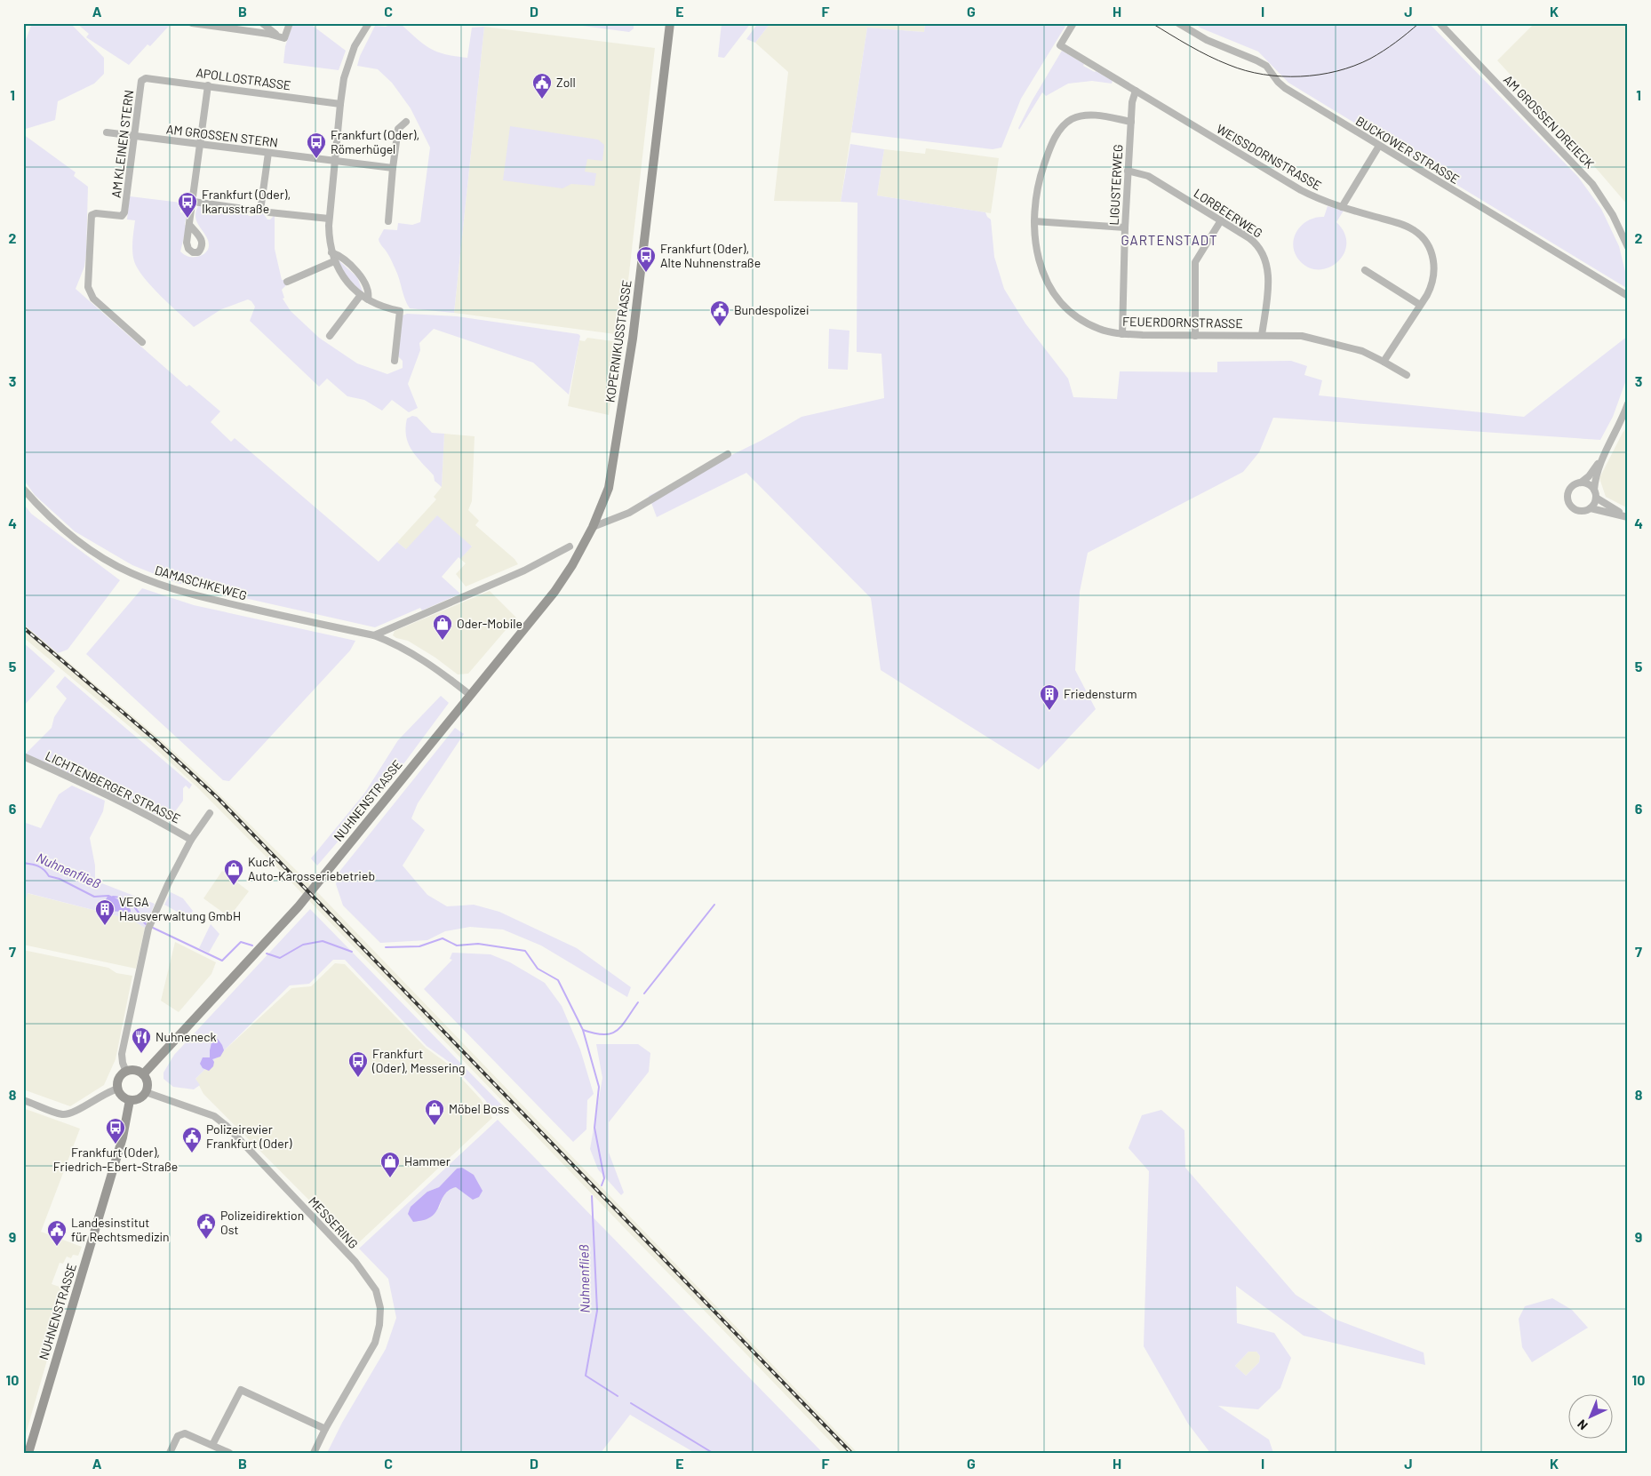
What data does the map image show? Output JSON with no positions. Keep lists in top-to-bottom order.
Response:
{
  "streets": {
    "main road": ["KOPERNIKUSSTRASSE", "NUHNENSTRASSE"],
    "street": [
      "APOLLOSTRASSE",
      "AM GROSSEN DREIECK",
      "AM GROSSEN STERN",
      "AM KLEINEN STERN",
      "BUCKOWER STRASSE",
      "WEISSDORNSTRASSE",
      "LIGUSTERWEG",
      "LORBEERWEG",
      "FEUERDORNSTRASSE",
      "DAMASCHKEWEG",
      "LICHTENBERGER STRASSE",
      "MESSERING"
    ]
  },
  "crossings": [
    ["APOLLOSTRASSE", "AM KLEINEN STERN"],
    ["AM GROSSEN STERN", "AM KLEINEN STERN"],
    ["WEISSDORNSTRASSE", "LIGUSTERWEG"],
    ["WEISSDORNSTRASSE", "FEUERDORNSTRASSE"],
    ["LIGUSTERWEG", "LORBEERWEG"],
    ["LIGUSTERWEG", "FEUERDORNSTRASSE"],
    ["LORBEERWEG", "FEUERDORNSTRASSE"],
    ["KOPERNIKUSSTRASSE", "NUHNENSTRASSE"],
    ["DAMASCHKEWEG", "NUHNENSTRASSE"],
    ["NUHNENSTRASSE", "MESSERING"]
  ],
  "districts": ["GARTENSTADT"],
  "water": ["Nuhnenfließ"],
  "places": {
    "public building": [
      "Zoll",
      "Bundespolizei",
      "Polizeirevier Frankfurt (Oder)",
      "Polizeidirektion Ost",
      "Landesinstitut für Rechtsmedizin"
    ],
    "bus stop": [
      "Frankfurt (Oder), Römerhügel",
      "Frankfurt (Oder), Ikarusstraße",
      "Frankfurt (Oder), Alte Nuhnenstraße",
      "Frankfurt (Oder), Messering",
      "Frankfurt (Oder), Friedrich-Ebert-Straße"
    ],
    "shop": [
      "Oder-Mobile",
      "Kuck Auto-Karosseriebetrieb",
      "Möbel Boss",
      "Hammer"
    ],
    "building": ["Friedensturm", "VEGA Hausverwaltung GmbH"],
    "restaurant": ["Nuhneneck"]
  },
  "north": "bottom left",
  "grid": {
    "columns": [
      "A",
      "B",
      "C",
      "D",
      "E",
      "F",
      "G",
      "H",
      "I",
      "J",
      "K"
    ],
    "rows": [
      "1",
      "2",
      "3",
      "4",
      "5",
      "6",
      "7",
      "8",
      "9",
      "10"
    ]
  }
}
